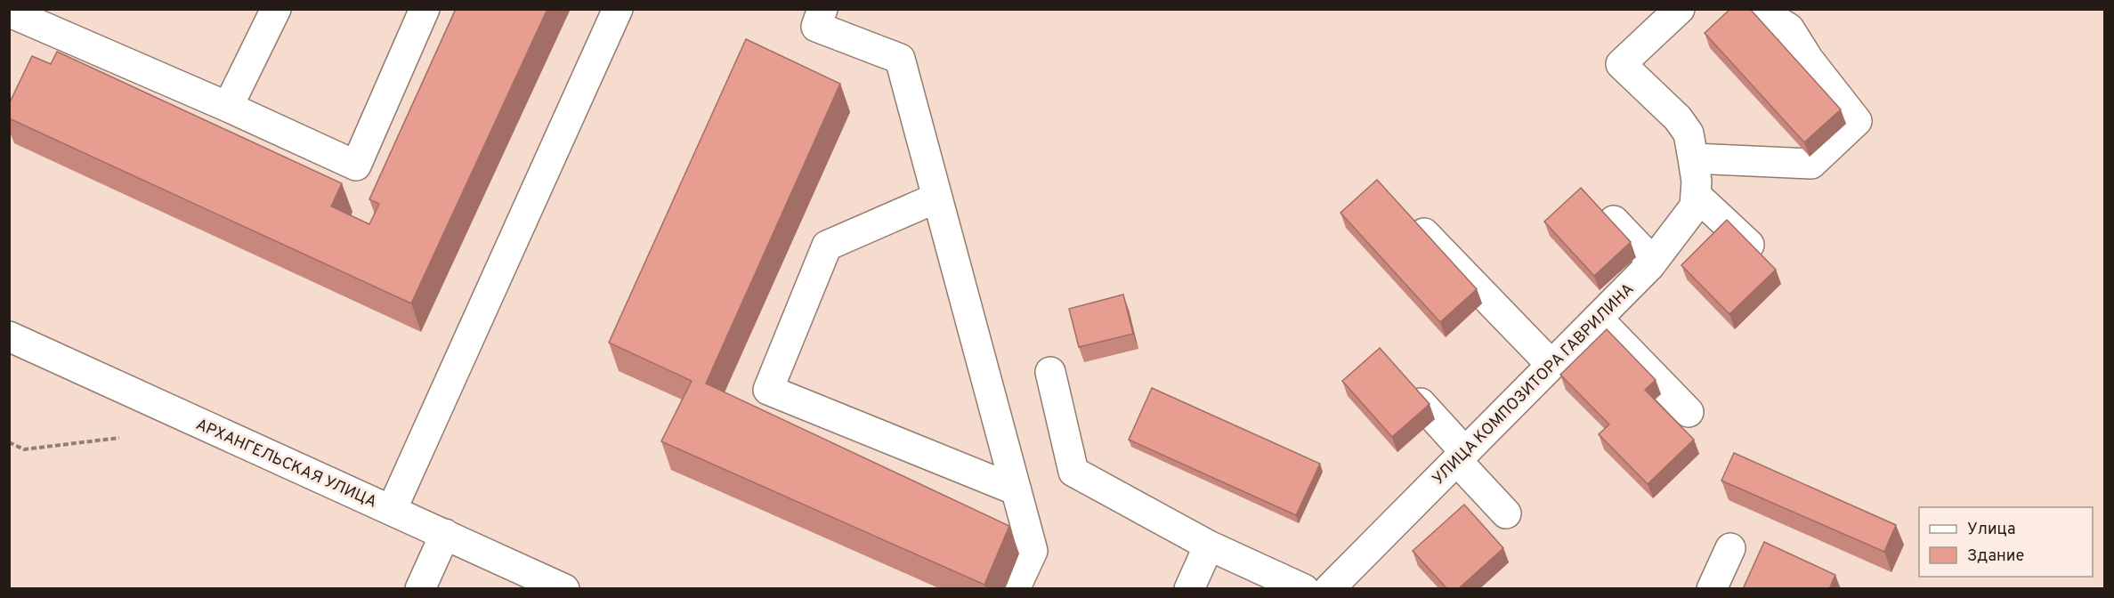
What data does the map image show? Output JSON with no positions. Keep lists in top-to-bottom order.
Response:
{
  "streets": {
    "street": ["УЛИЦА КОМПОЗИТОРА ГАВРИЛИНА", "АРХАНГЕЛЬСКАЯ УЛИЦА"]
  },
  "legend": ["Улица", "Здание"]
}
